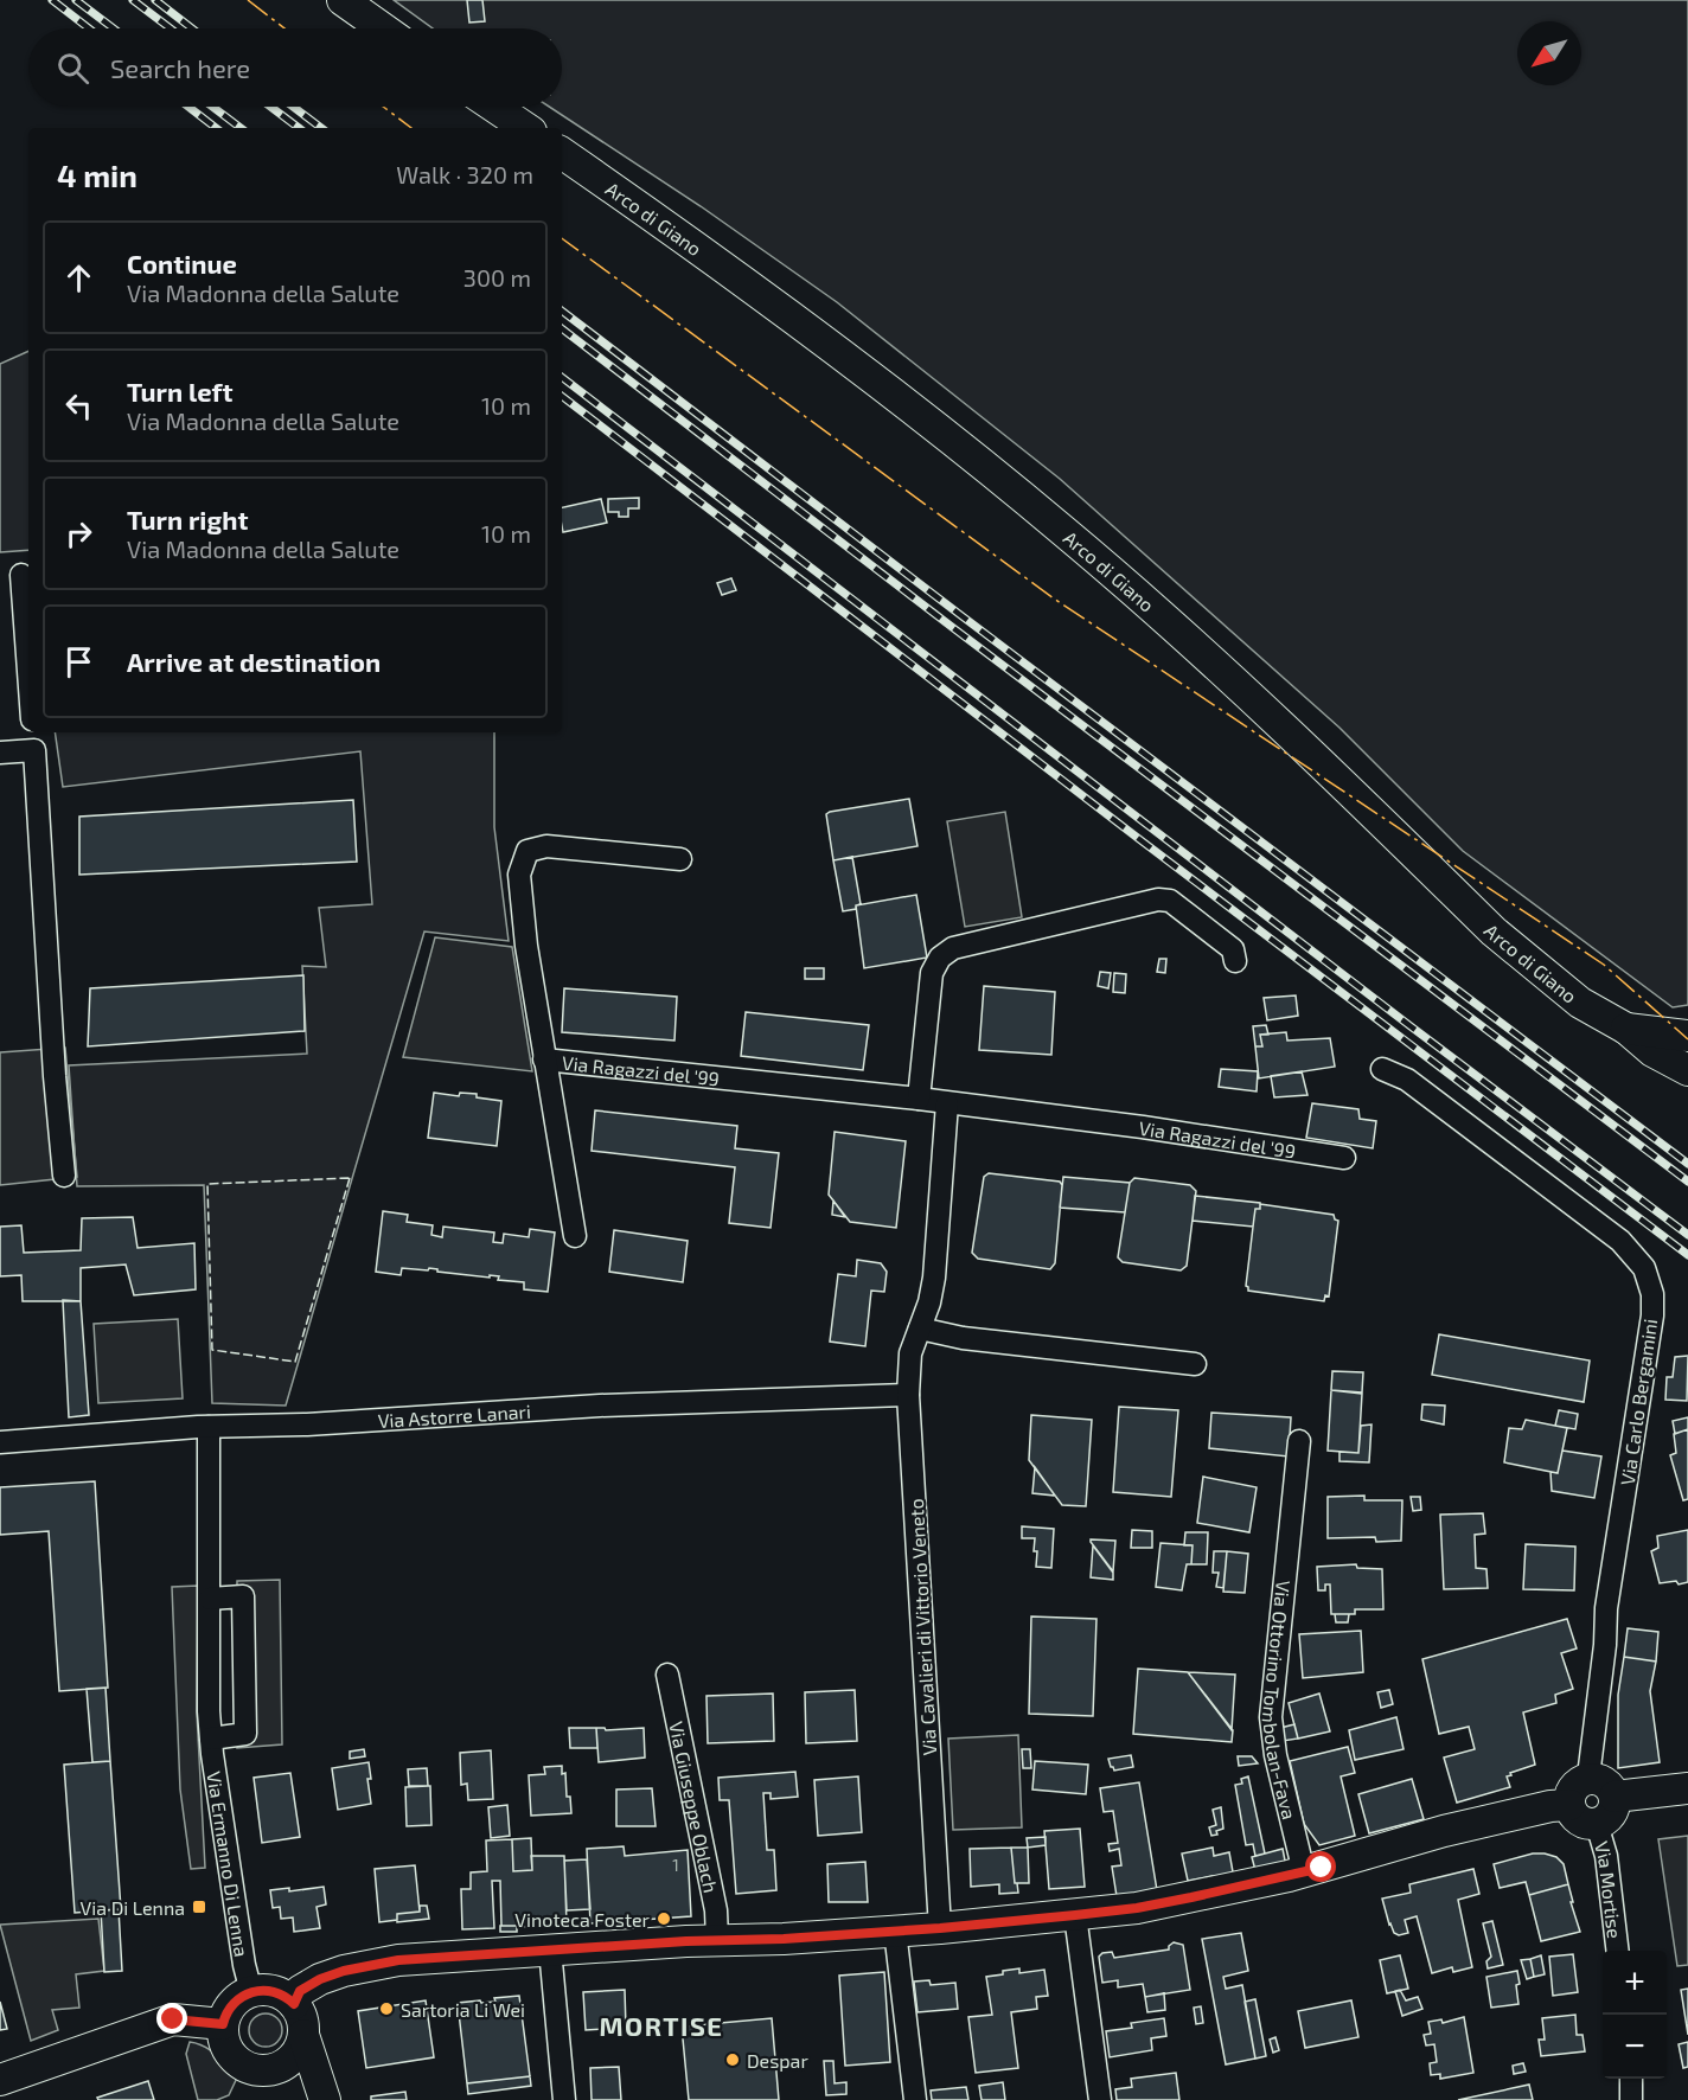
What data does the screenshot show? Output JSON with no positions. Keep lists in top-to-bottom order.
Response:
{
  "streets": {
    "street": [
      "Arco di Giano",
      "Via Ragazzi del '99",
      "Via Carlo Bergamini",
      "Via Astorre Lanari",
      "Via Cavalieri di Vittorio Veneto",
      "Via Ottorino Tombolan-Fava",
      "Via Giuseppe Oblach",
      "Via Ermanno Di Lenna",
      "Via Mortise"
    ]
  },
  "crossings": [
    ["Via Ragazzi del '99", "Via Cavalieri di Vittorio Veneto"],
    ["Via Carlo Bergamini", "Via Mortise"],
    ["Via Astorre Lanari", "Via Cavalieri di Vittorio Veneto"],
    ["Via Astorre Lanari", "Via Ermanno Di Lenna"]
  ],
  "districts": ["MORTISE"],
  "places": {
    "transit": ["Via Di Lenna"],
    "other": ["Vinoteca Foster", "Sartoria Li Wei", "Despar"]
  },
  "house_numbers": ["1"],
  "north": "bottom left",
  "page": {
    "search": "Search here",
    "heading": ["4 min", "Walk · 320 m"],
    "list": [
      ["Continue", "Via Madonna della Salute", "300 m"],
      ["Turn left", "Via Madonna della Salute", "10 m"],
      ["Turn right", "Via Madonna della Salute", "10 m"],
      "Arrive at destination"
    ],
    "map_buttons": ["+", "−"]
  }
}
